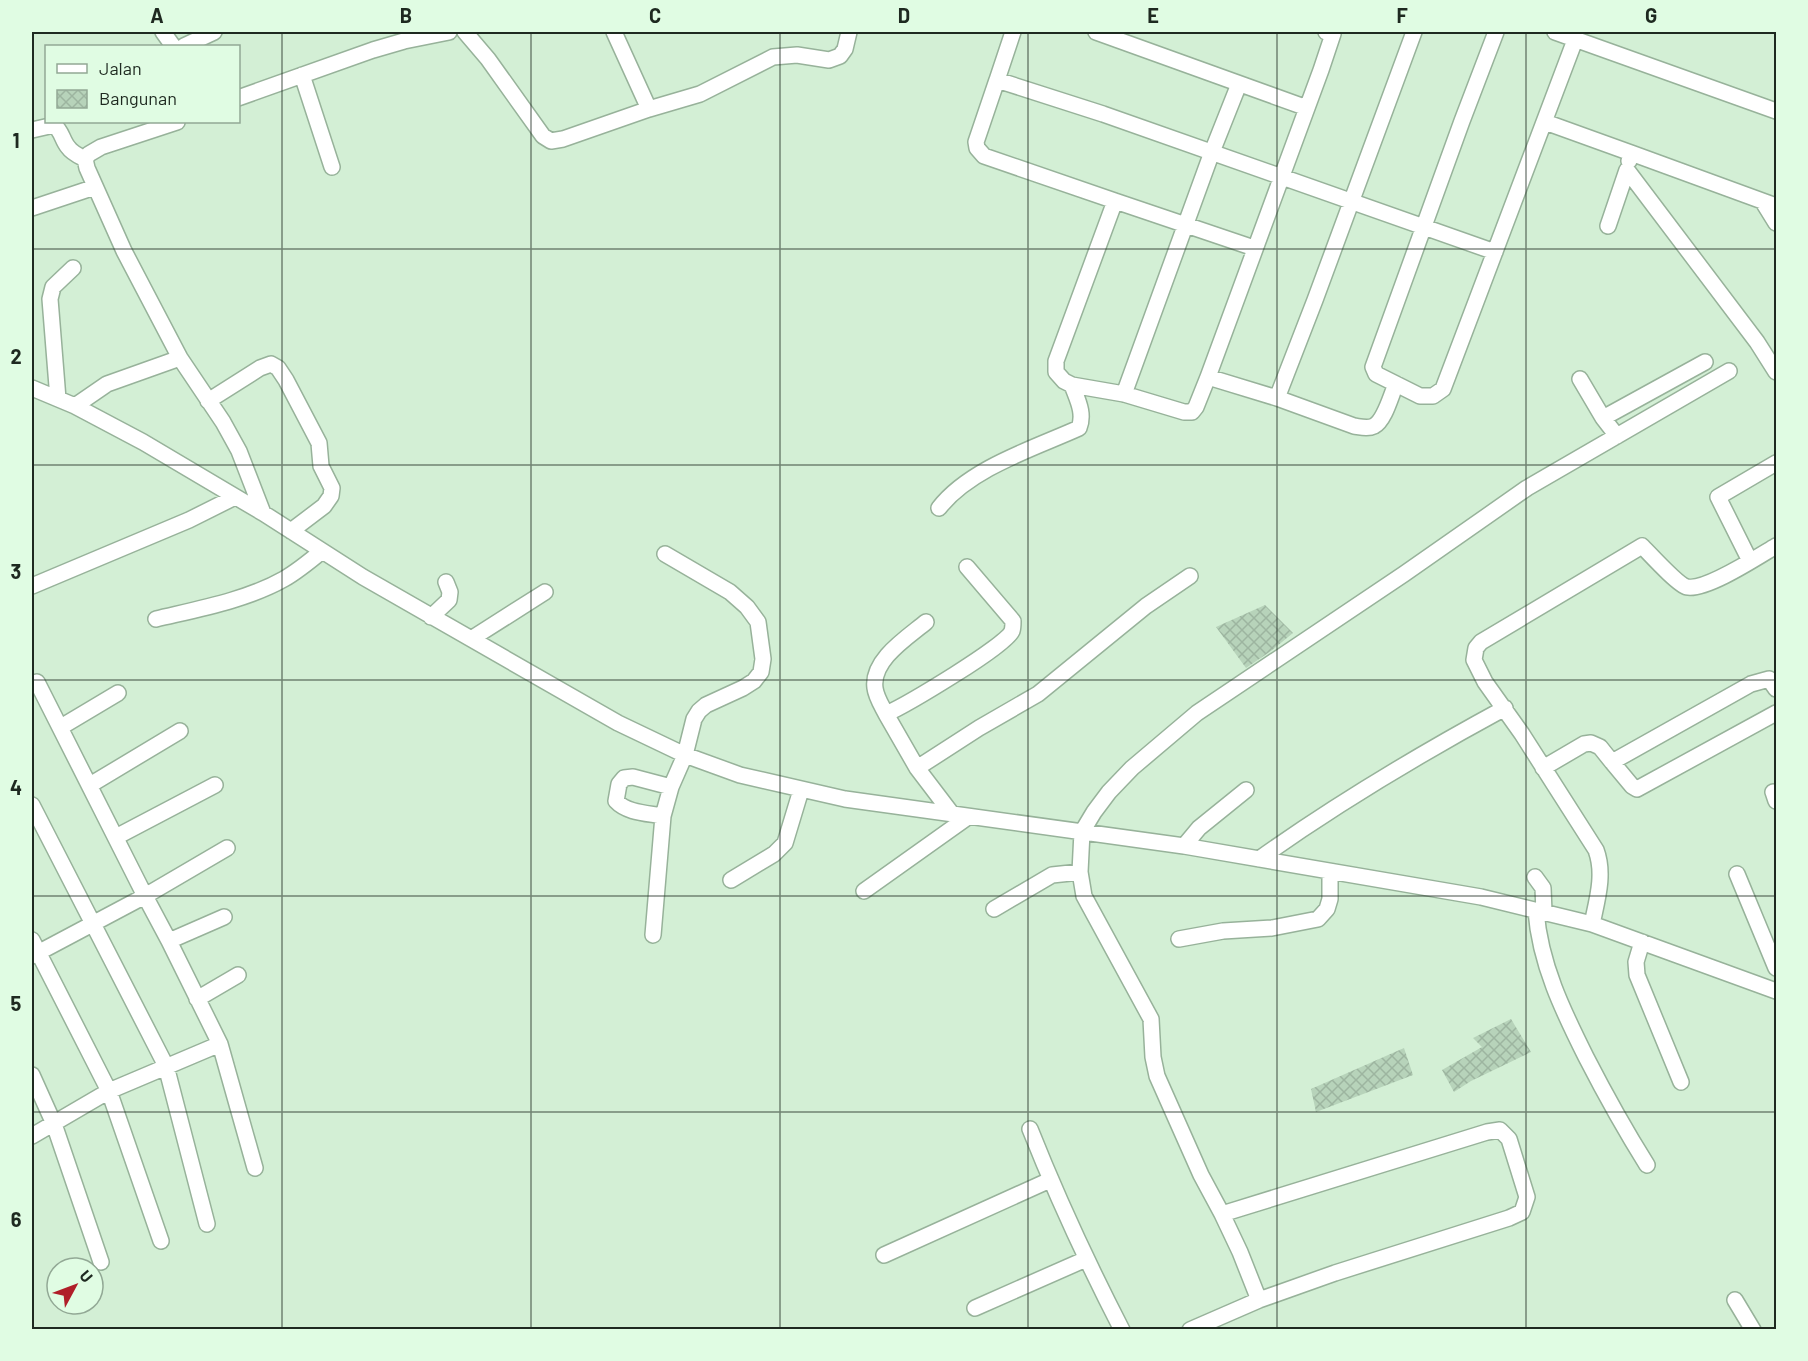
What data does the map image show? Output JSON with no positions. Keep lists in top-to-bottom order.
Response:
{
  "legend": ["Jalan", "Bangunan"],
  "north": "top right",
  "grid": {
    "columns": [
      "A",
      "B",
      "C",
      "D",
      "E",
      "F",
      "G"
    ],
    "rows": [
      "1",
      "2",
      "3",
      "4",
      "5",
      "6"
    ]
  }
}
